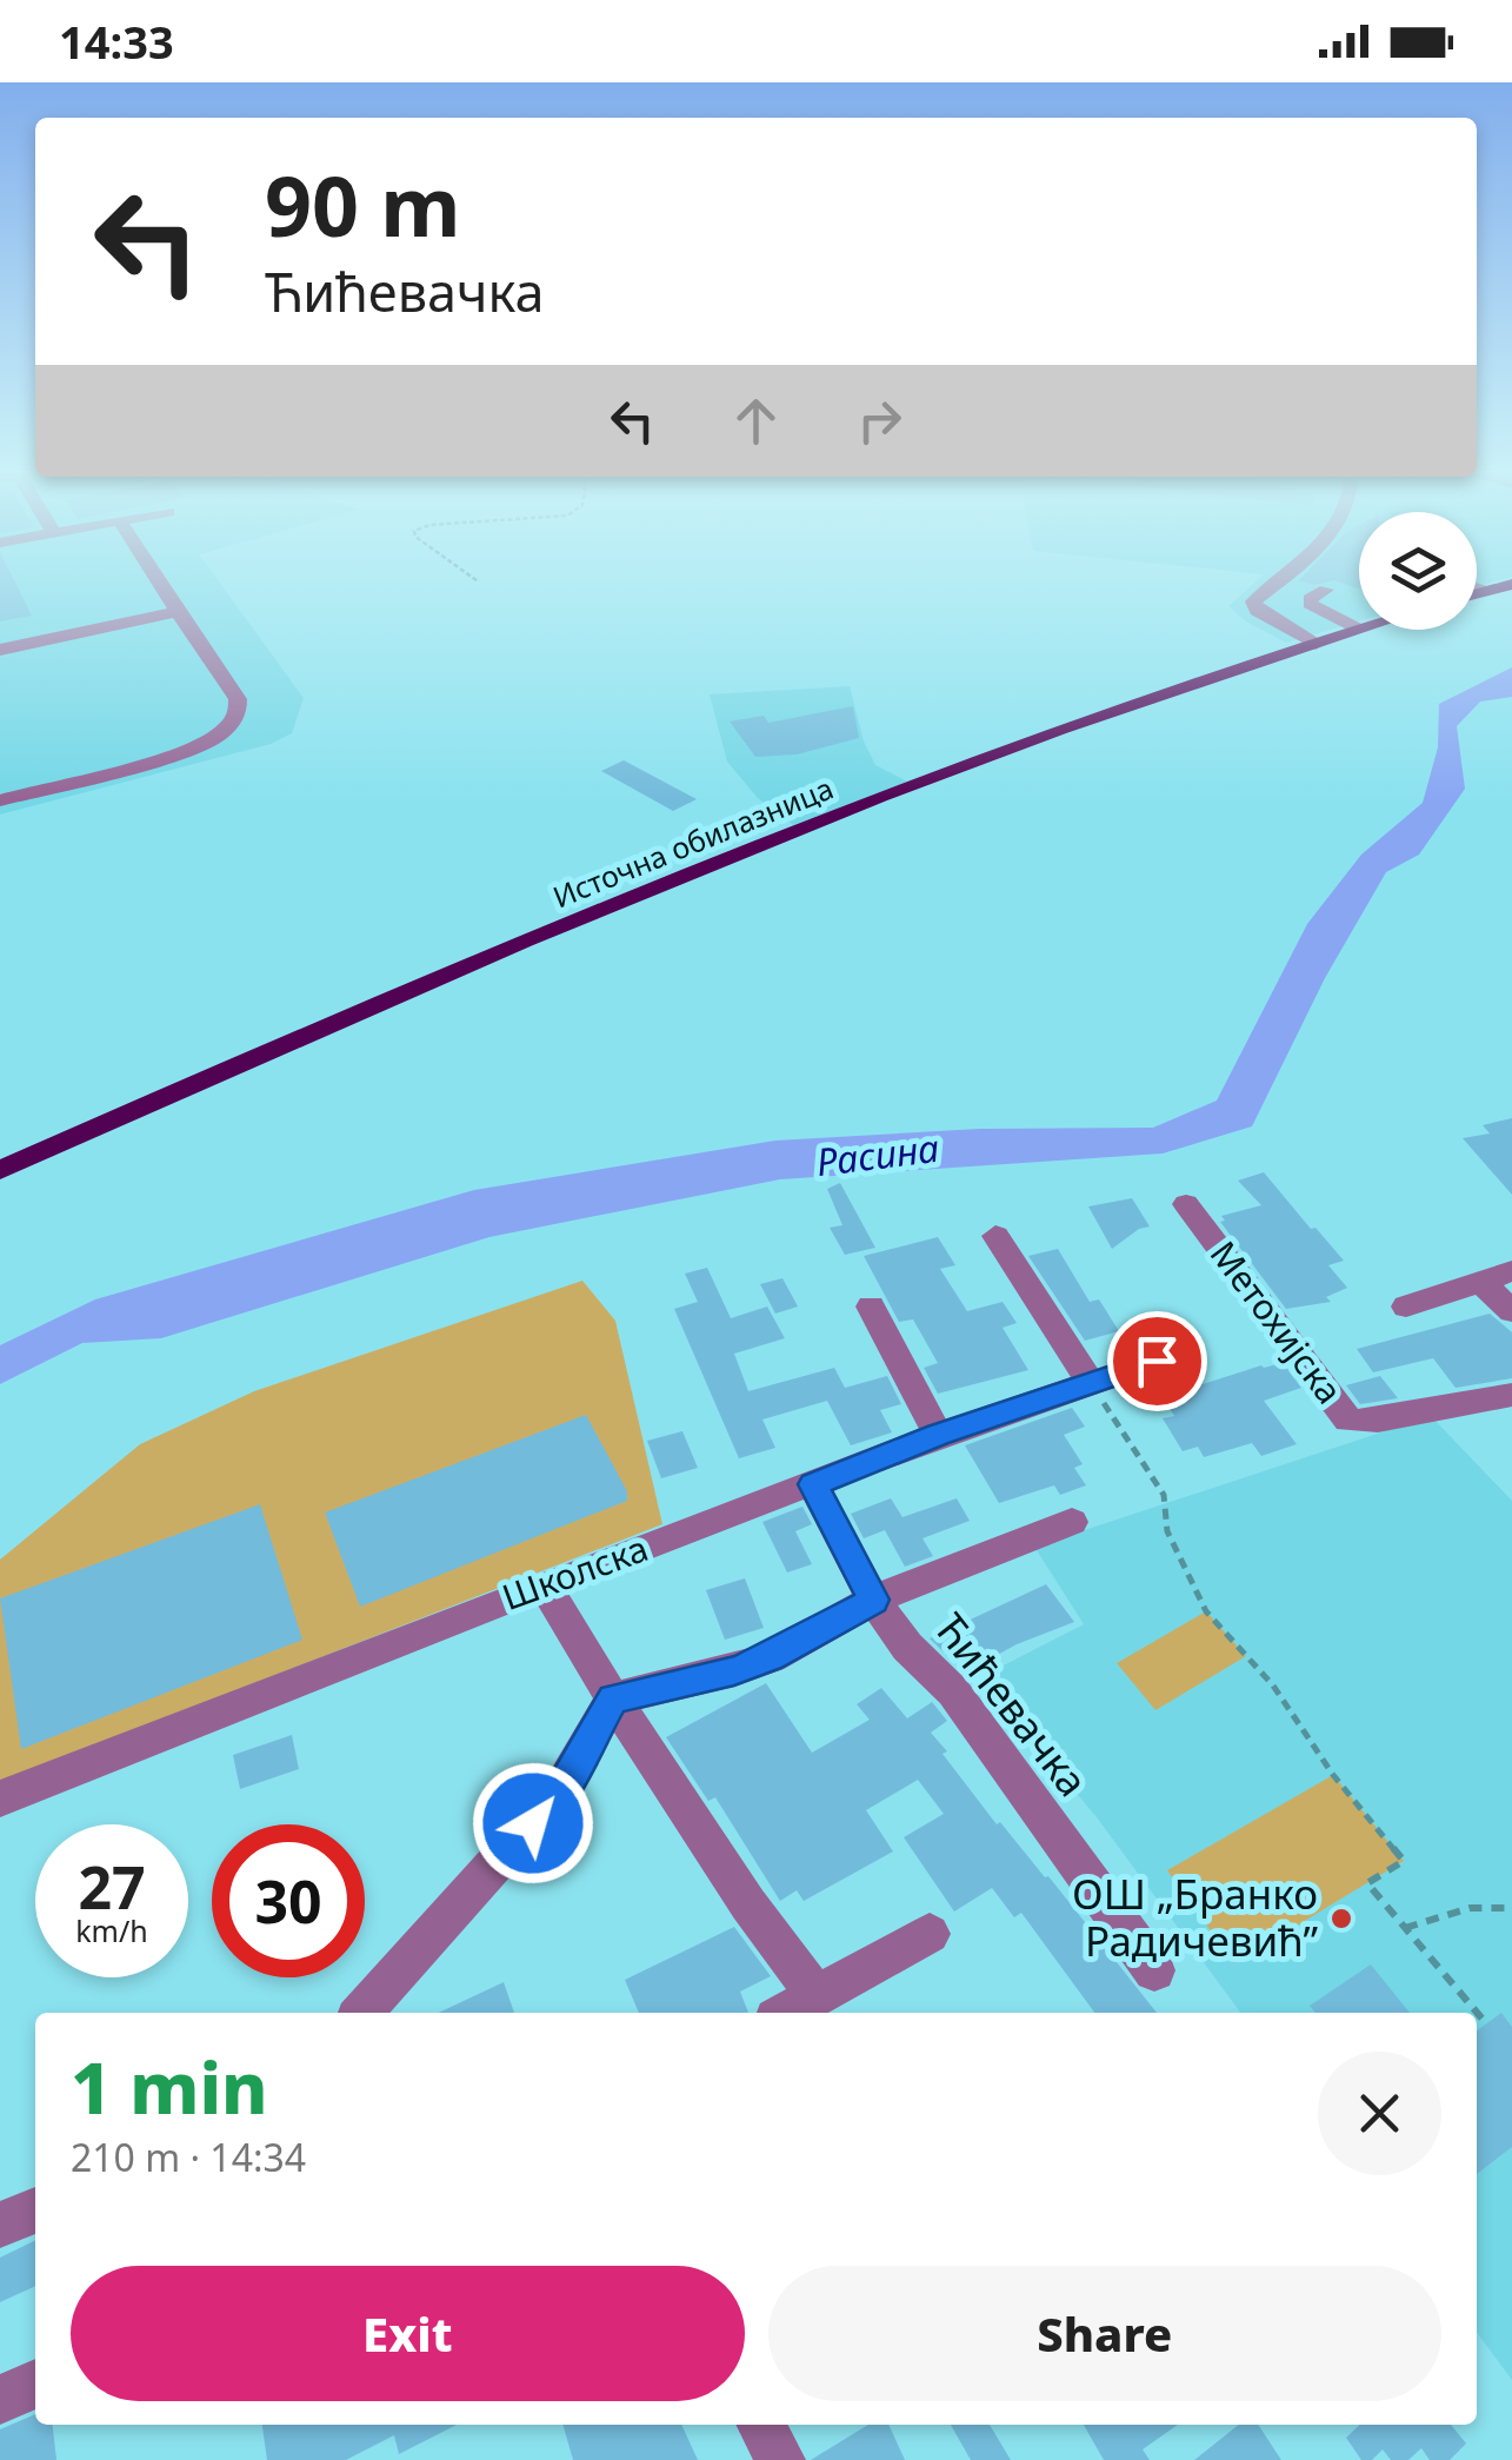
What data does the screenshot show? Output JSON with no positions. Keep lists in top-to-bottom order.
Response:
{
  "streets": {
    "main road": ["Источна обилазница"],
    "street": ["Метохијска", "Школска", "Ћићевачка"]
  },
  "crossings": [
    ["Школска", "Ћићевачка"]
  ],
  "water": ["Расина"],
  "places": ["ОШ „Бранко Радичевић”"],
  "page": {
    "status": "14:33",
    "turn": ["90 m", "Ћићевачка"],
    "speed": "27 km/h",
    "limit": "30",
    "heading": ["1 min", "210 m · 14:34"],
    "buttons": ["Exit", "Share"]
  }
}
